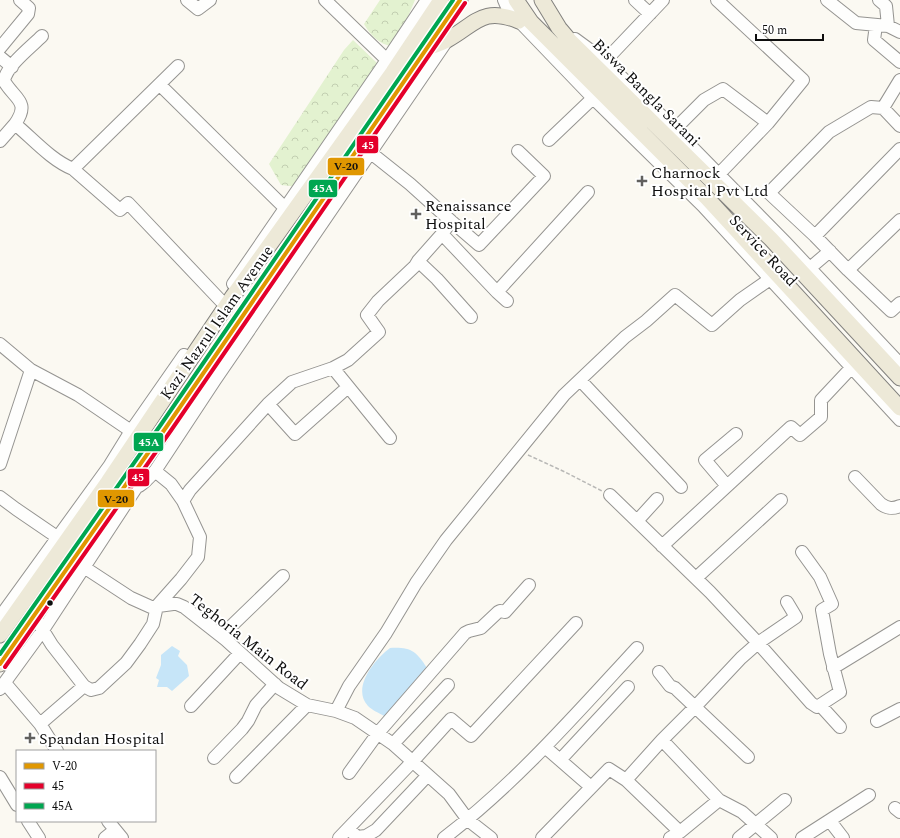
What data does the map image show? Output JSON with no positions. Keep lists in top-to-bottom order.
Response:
{
  "streets": {
    "main road": ["Biswa Bangla Sarani", "Kazi Nazrul Islam Avenue"],
    "street": ["Service Road", "Teghoria Main Road"]
  },
  "crossings": [
    ["Biswa Bangla Sarani", "Service Road"],
    ["Kazi Nazrul Islam Avenue", "Teghoria Main Road"]
  ],
  "places": {
    "health": ["Charnock Hospital Pvt Ltd", "Renaissance Hospital", "Spandan Hospital"]
  },
  "lines": ["transit line V-20", "transit line 45A", "transit line 45"],
  "legend": ["V-20", "45", "45A"],
  "scale_bar": "50 m"
}
